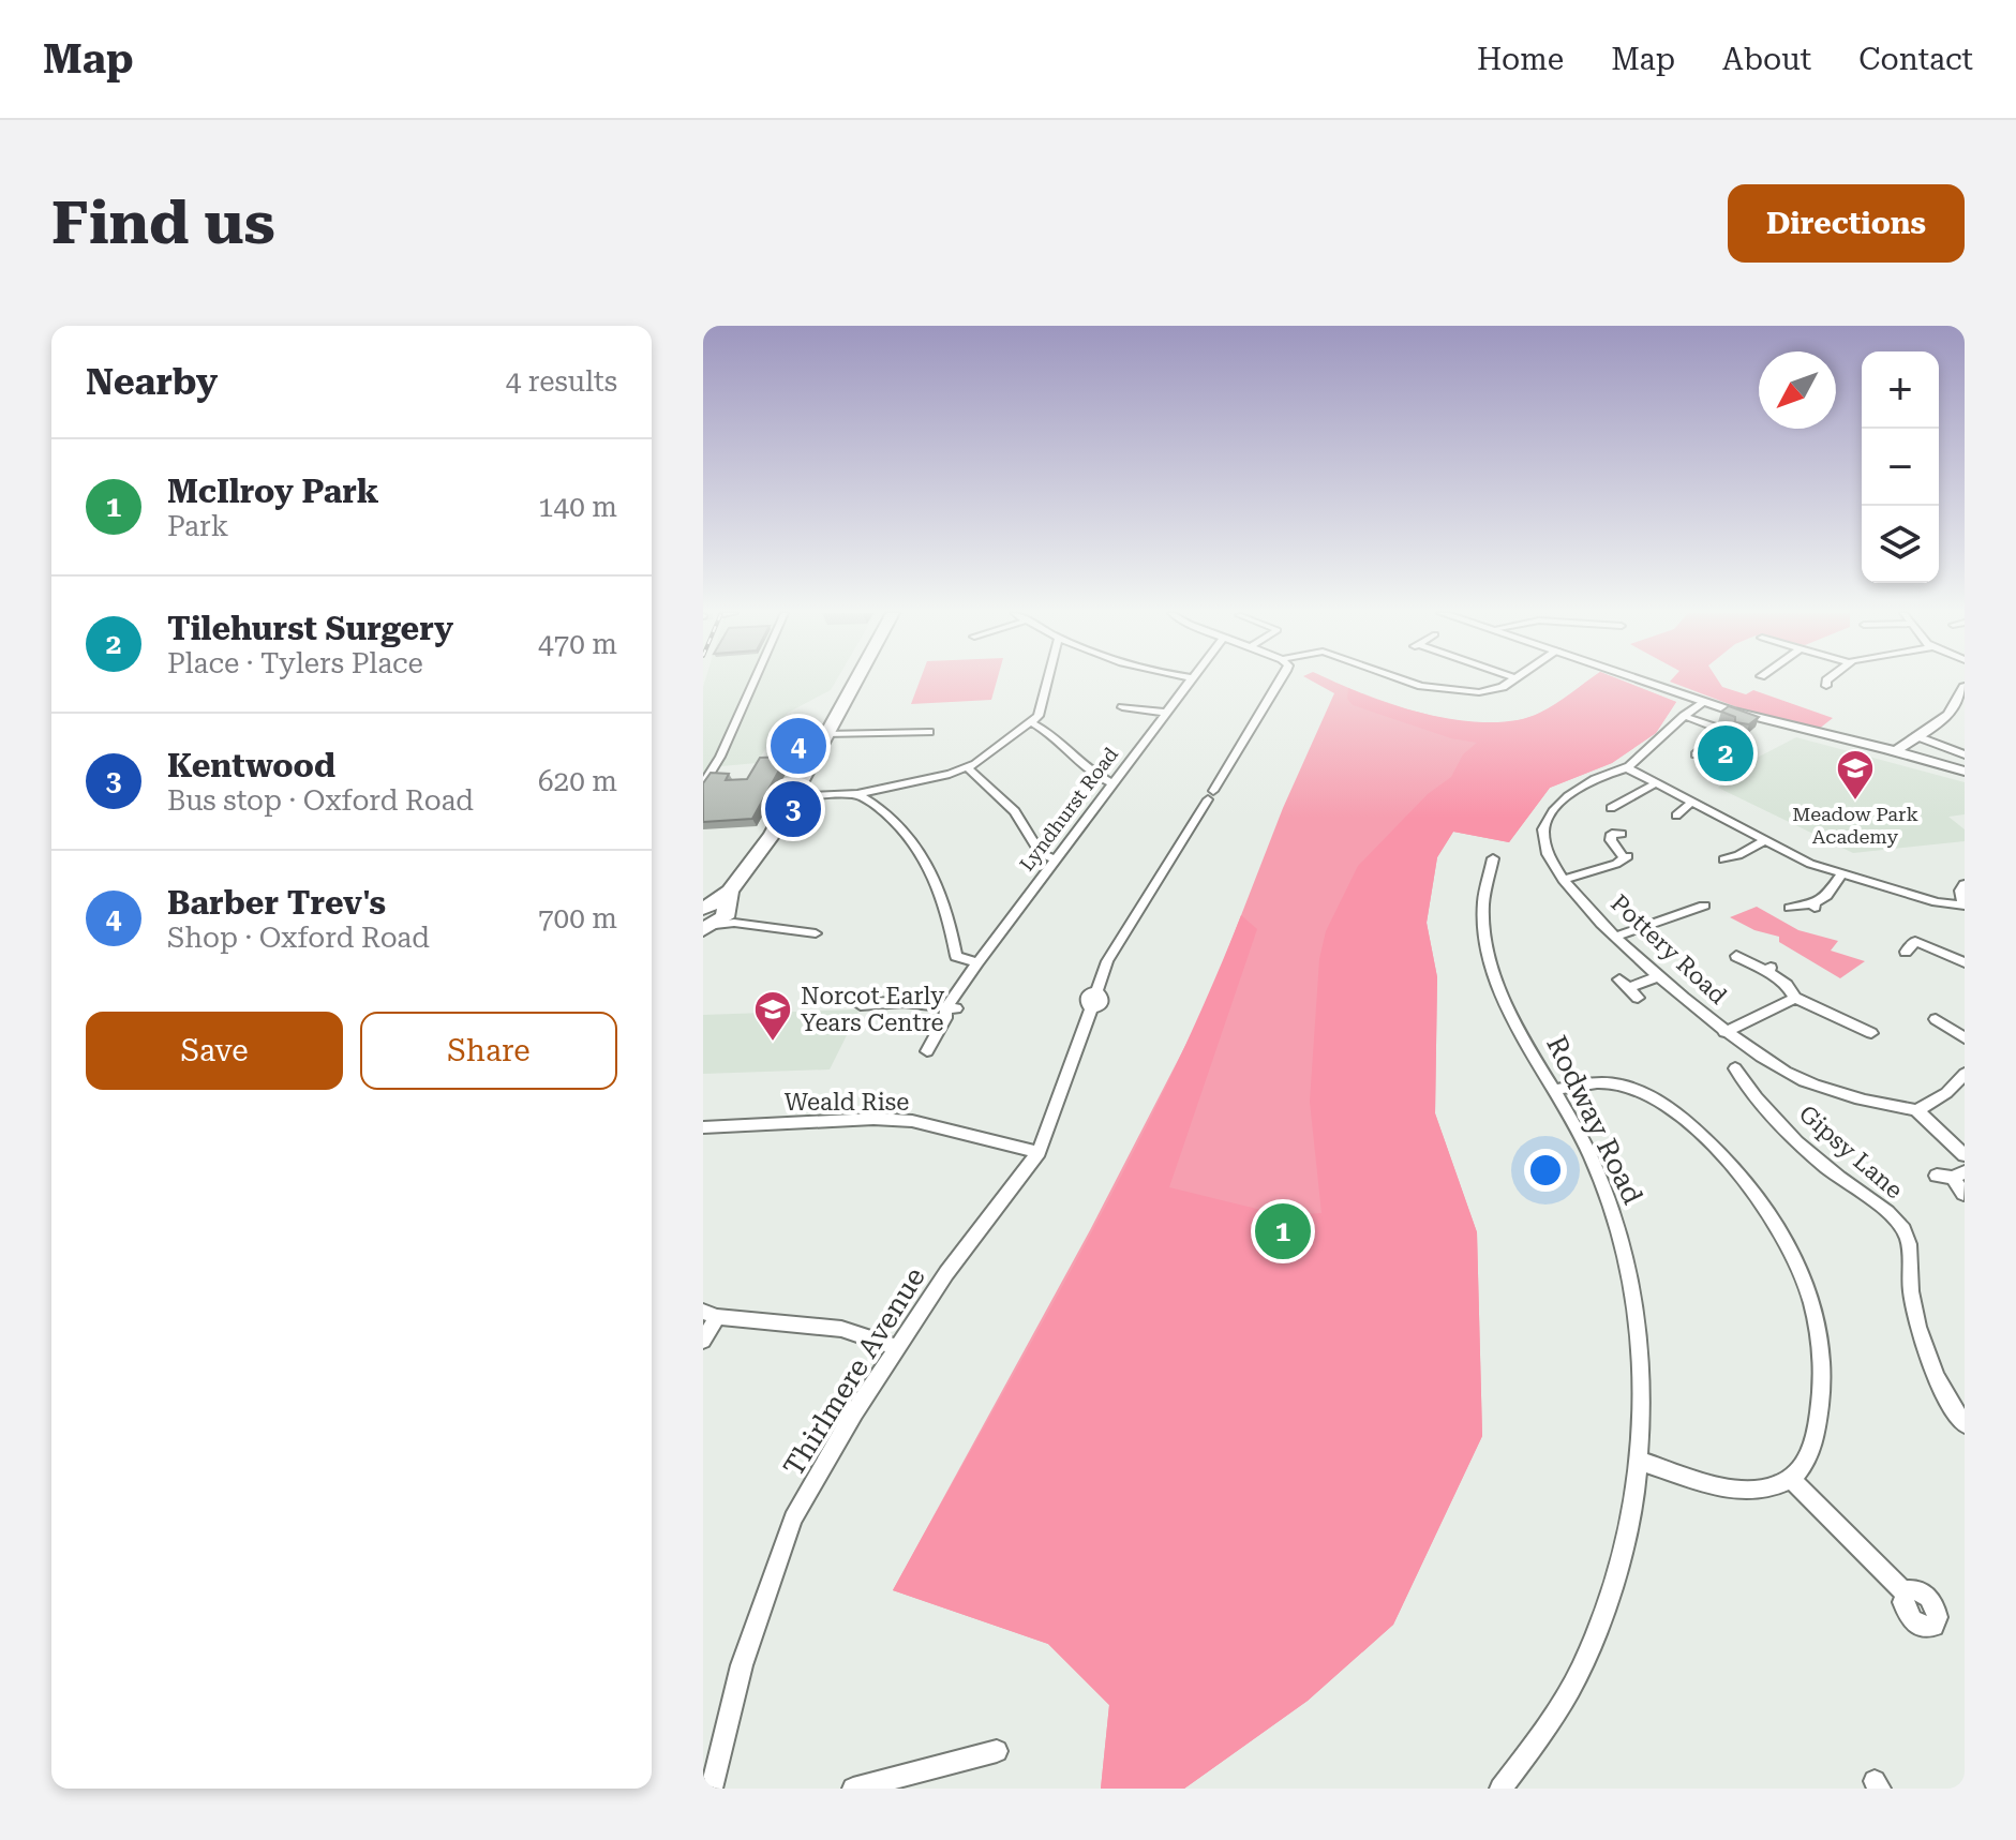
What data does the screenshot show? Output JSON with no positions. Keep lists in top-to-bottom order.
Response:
{
  "streets": {
    "street": [
      "Lyndhurst Road",
      "Pottery Road",
      "Weald Rise",
      "Rodway Road",
      "Gipsy Lane",
      "Thirlmere Avenue"
    ]
  },
  "crossings": [
    ["Weald Rise", "Thirlmere Avenue"]
  ],
  "places": {
    "school or university": ["Meadow Park Academy", "Norcot Early Years Centre"]
  },
  "north": "bottom left",
  "page": {
    "header": "Map",
    "nav": [
      "Home",
      "Map",
      "About",
      "Contact"
    ],
    "buttons": [
      "Directions",
      ["Save", "Share"]
    ],
    "title": "Find us",
    "heading": ["Nearby", "4 results"],
    "map_buttons": ["+", "−"],
    "list": [
      {
        "mark": "1",
        "name": "McIlroy Park",
        "note": "Park",
        "value": "140 m"
      },
      {
        "mark": "2",
        "name": "Tilehurst Surgery",
        "note": "Place · Tylers Place",
        "value": "470 m"
      },
      {
        "mark": "3",
        "name": "Kentwood",
        "note": "Bus stop · Oxford Road",
        "value": "620 m"
      },
      {
        "mark": "4",
        "name": "Barber Trev's",
        "note": "Shop · Oxford Road",
        "value": "700 m"
      }
    ],
    "pins": [
      "4",
      "2",
      "3",
      "1"
    ]
  }
}
